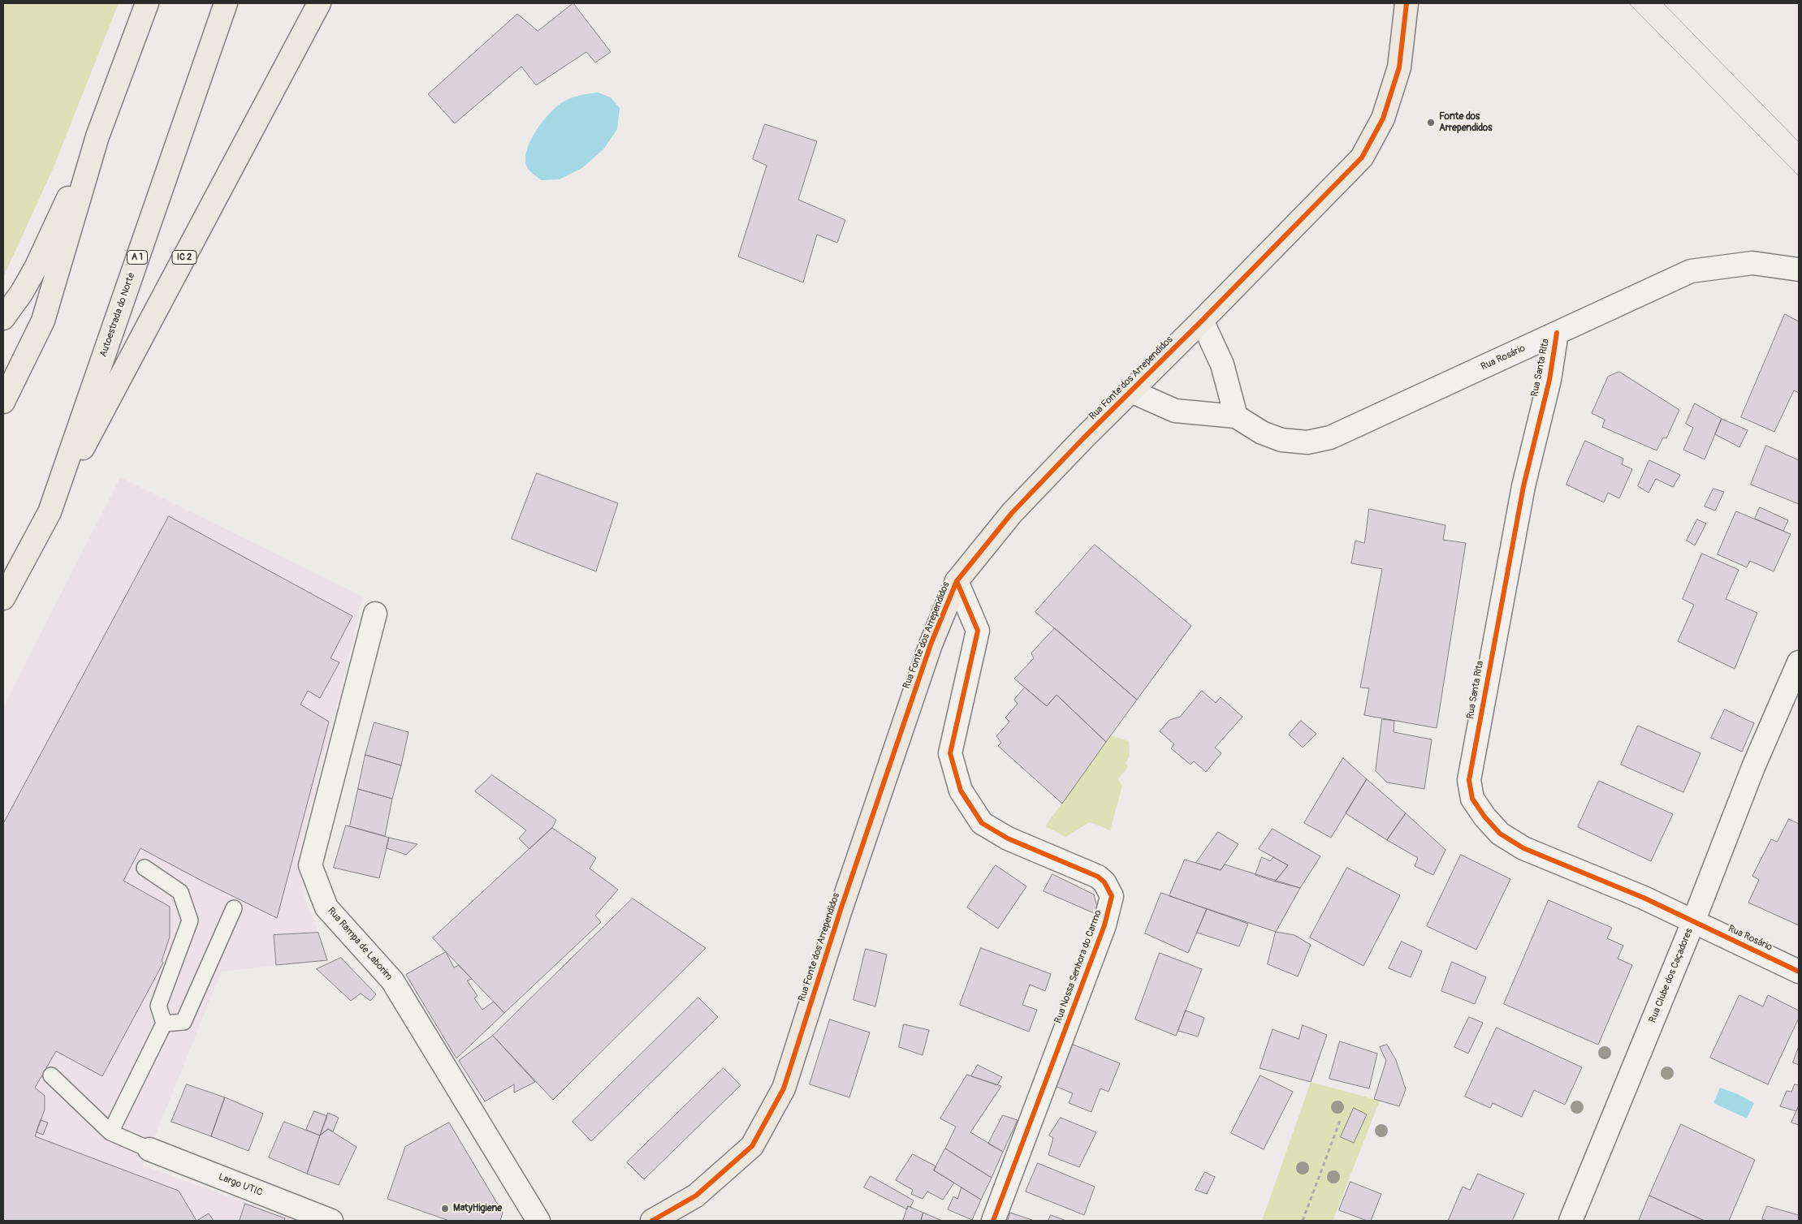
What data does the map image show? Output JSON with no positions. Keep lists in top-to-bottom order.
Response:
{
  "streets": {
    "main road": [
      "A 1",
      "IC 2",
      "Autoestrada do Norte",
      "Rua Fonte dos Arrependidos"
    ],
    "street": [
      "Rua Rosário",
      "Rua Santa Rita",
      "Rua Rampa de Laborim",
      "Rua Nossa Senhora do Carmo",
      "Rua Clube dos Caçadores",
      "Largo UTIC"
    ]
  },
  "crossings": [
    ["IC 2", "Autoestrada do Norte"],
    ["Rua Rosário", "Rua Santa Rita"],
    ["Rua Rosário", "Rua Fonte dos Arrependidos"],
    ["Rua Rosário", "Rua Clube dos Caçadores"],
    ["Rua Santa Rita", "Rua Clube dos Caçadores"],
    ["Rua Fonte dos Arrependidos", "Rua Nossa Senhora do Carmo"]
  ],
  "places": ["Fonte dos Arrependidos", "MatyHigiene"]
}
